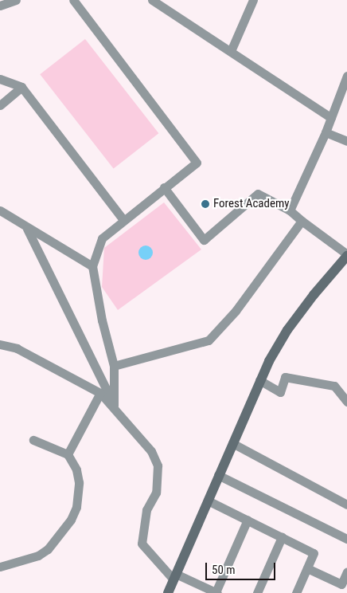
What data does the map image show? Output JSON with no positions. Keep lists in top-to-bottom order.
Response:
{
  "places": ["Forest Academy"],
  "scale_bar": "50 m"
}
